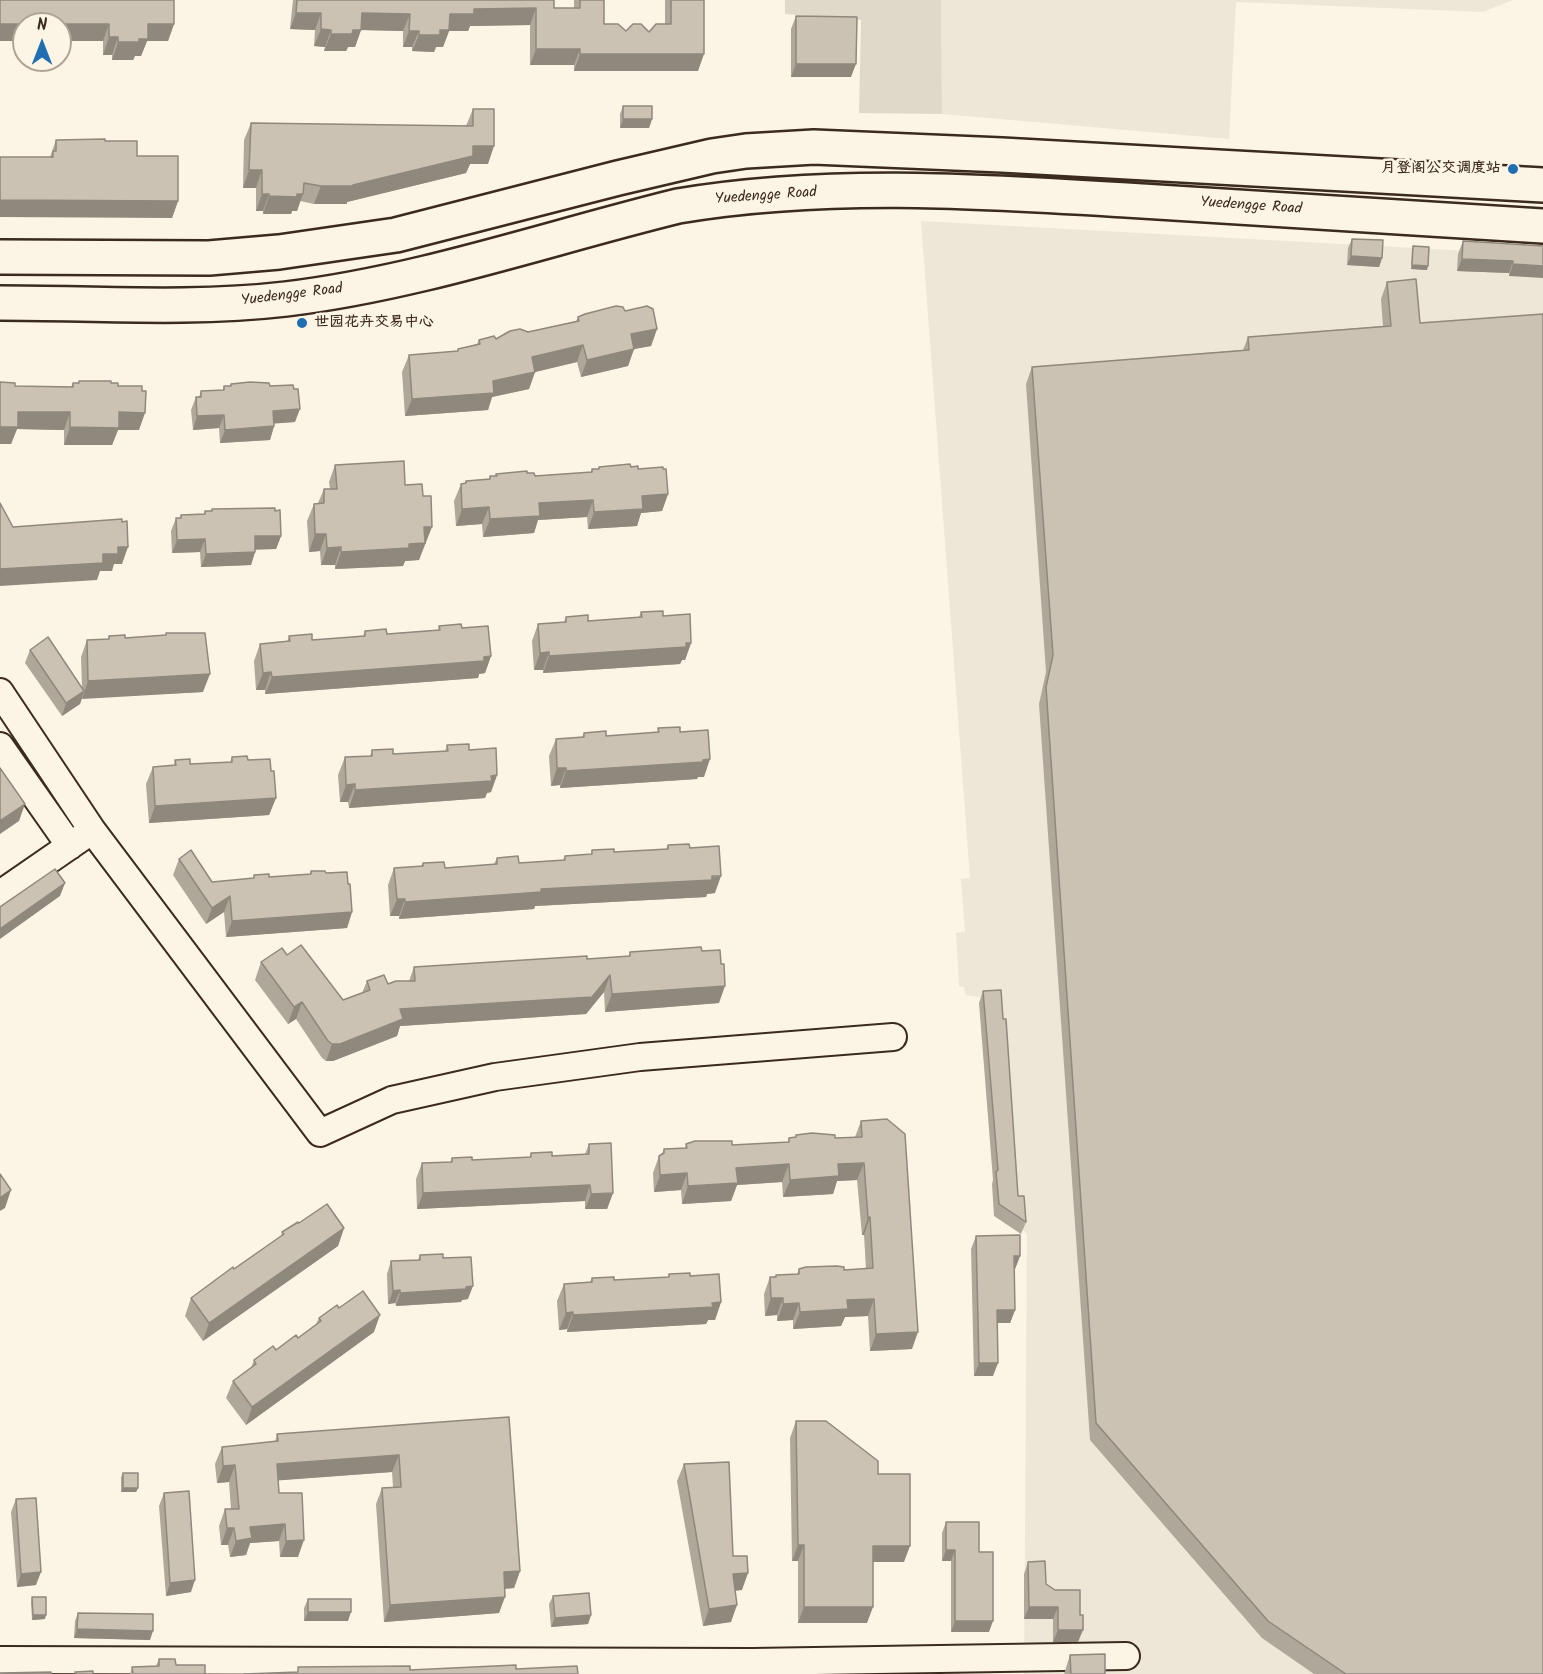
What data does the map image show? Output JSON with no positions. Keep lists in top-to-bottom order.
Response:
{
  "streets": {
    "main road": ["Yuedengge Road"]
  },
  "places": ["月登阁公交调度站", "世园花卉交易中心"],
  "north": "top"
}
